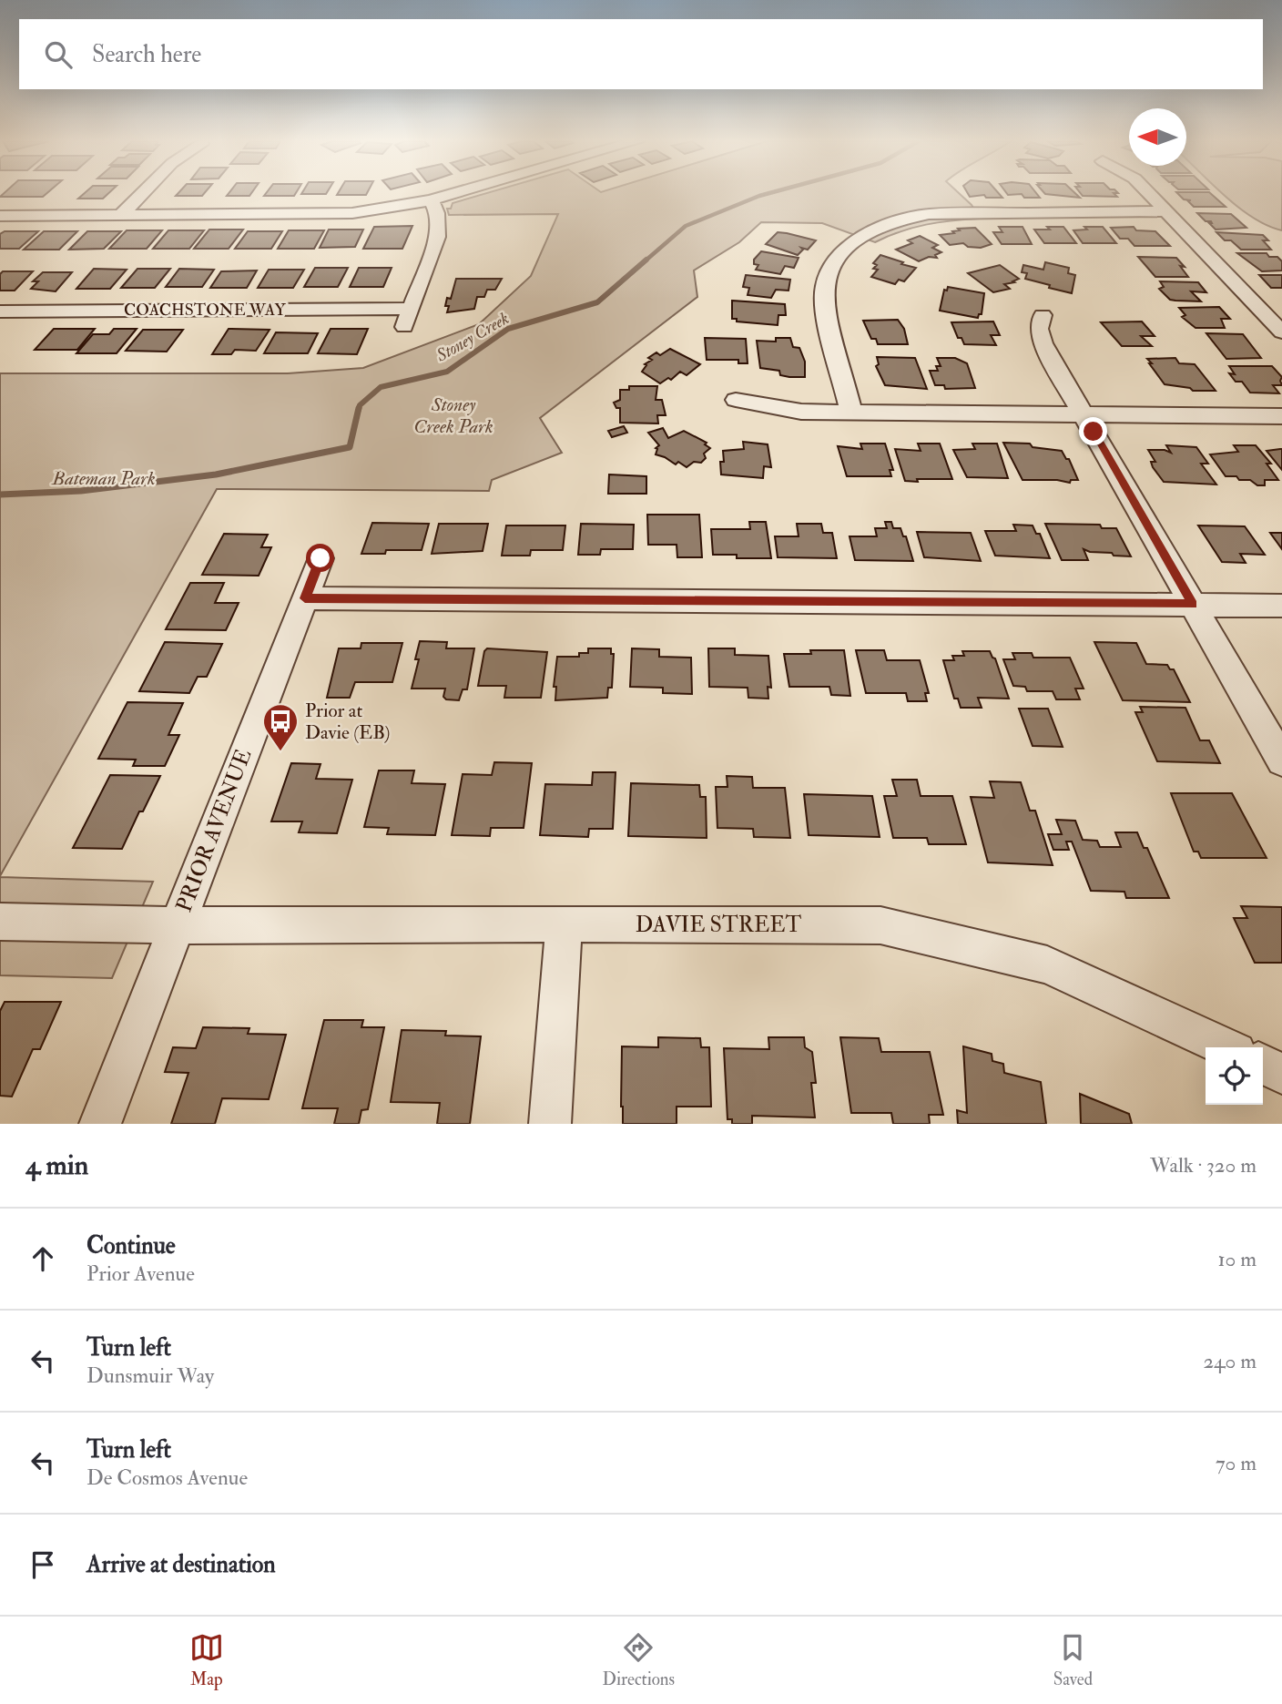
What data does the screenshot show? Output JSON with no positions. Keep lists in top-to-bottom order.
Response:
{
  "streets": {
    "street": ["COACHSTONE WAY", "PRIOR AVENUE", "DAVIE STREET"]
  },
  "crossings": [
    ["PRIOR AVENUE", "DAVIE STREET"]
  ],
  "water": ["Stoney Creek"],
  "parks": ["Stoney Creek Park", "Bateman Park"],
  "places": {
    "bus stop": ["Prior at Davie (EB)"]
  },
  "north": "left",
  "page": {
    "search": "Search here",
    "heading": ["4 min", "Walk · 320 m"],
    "list": [
      ["Continue", "Prior Avenue", "10 m"],
      ["Turn left", "Dunsmuir Way", "240 m"],
      ["Turn left", "De Cosmos Avenue", "70 m"],
      "Arrive at destination"
    ],
    "nav": ["Map", "Directions", "Saved"]
  }
}
